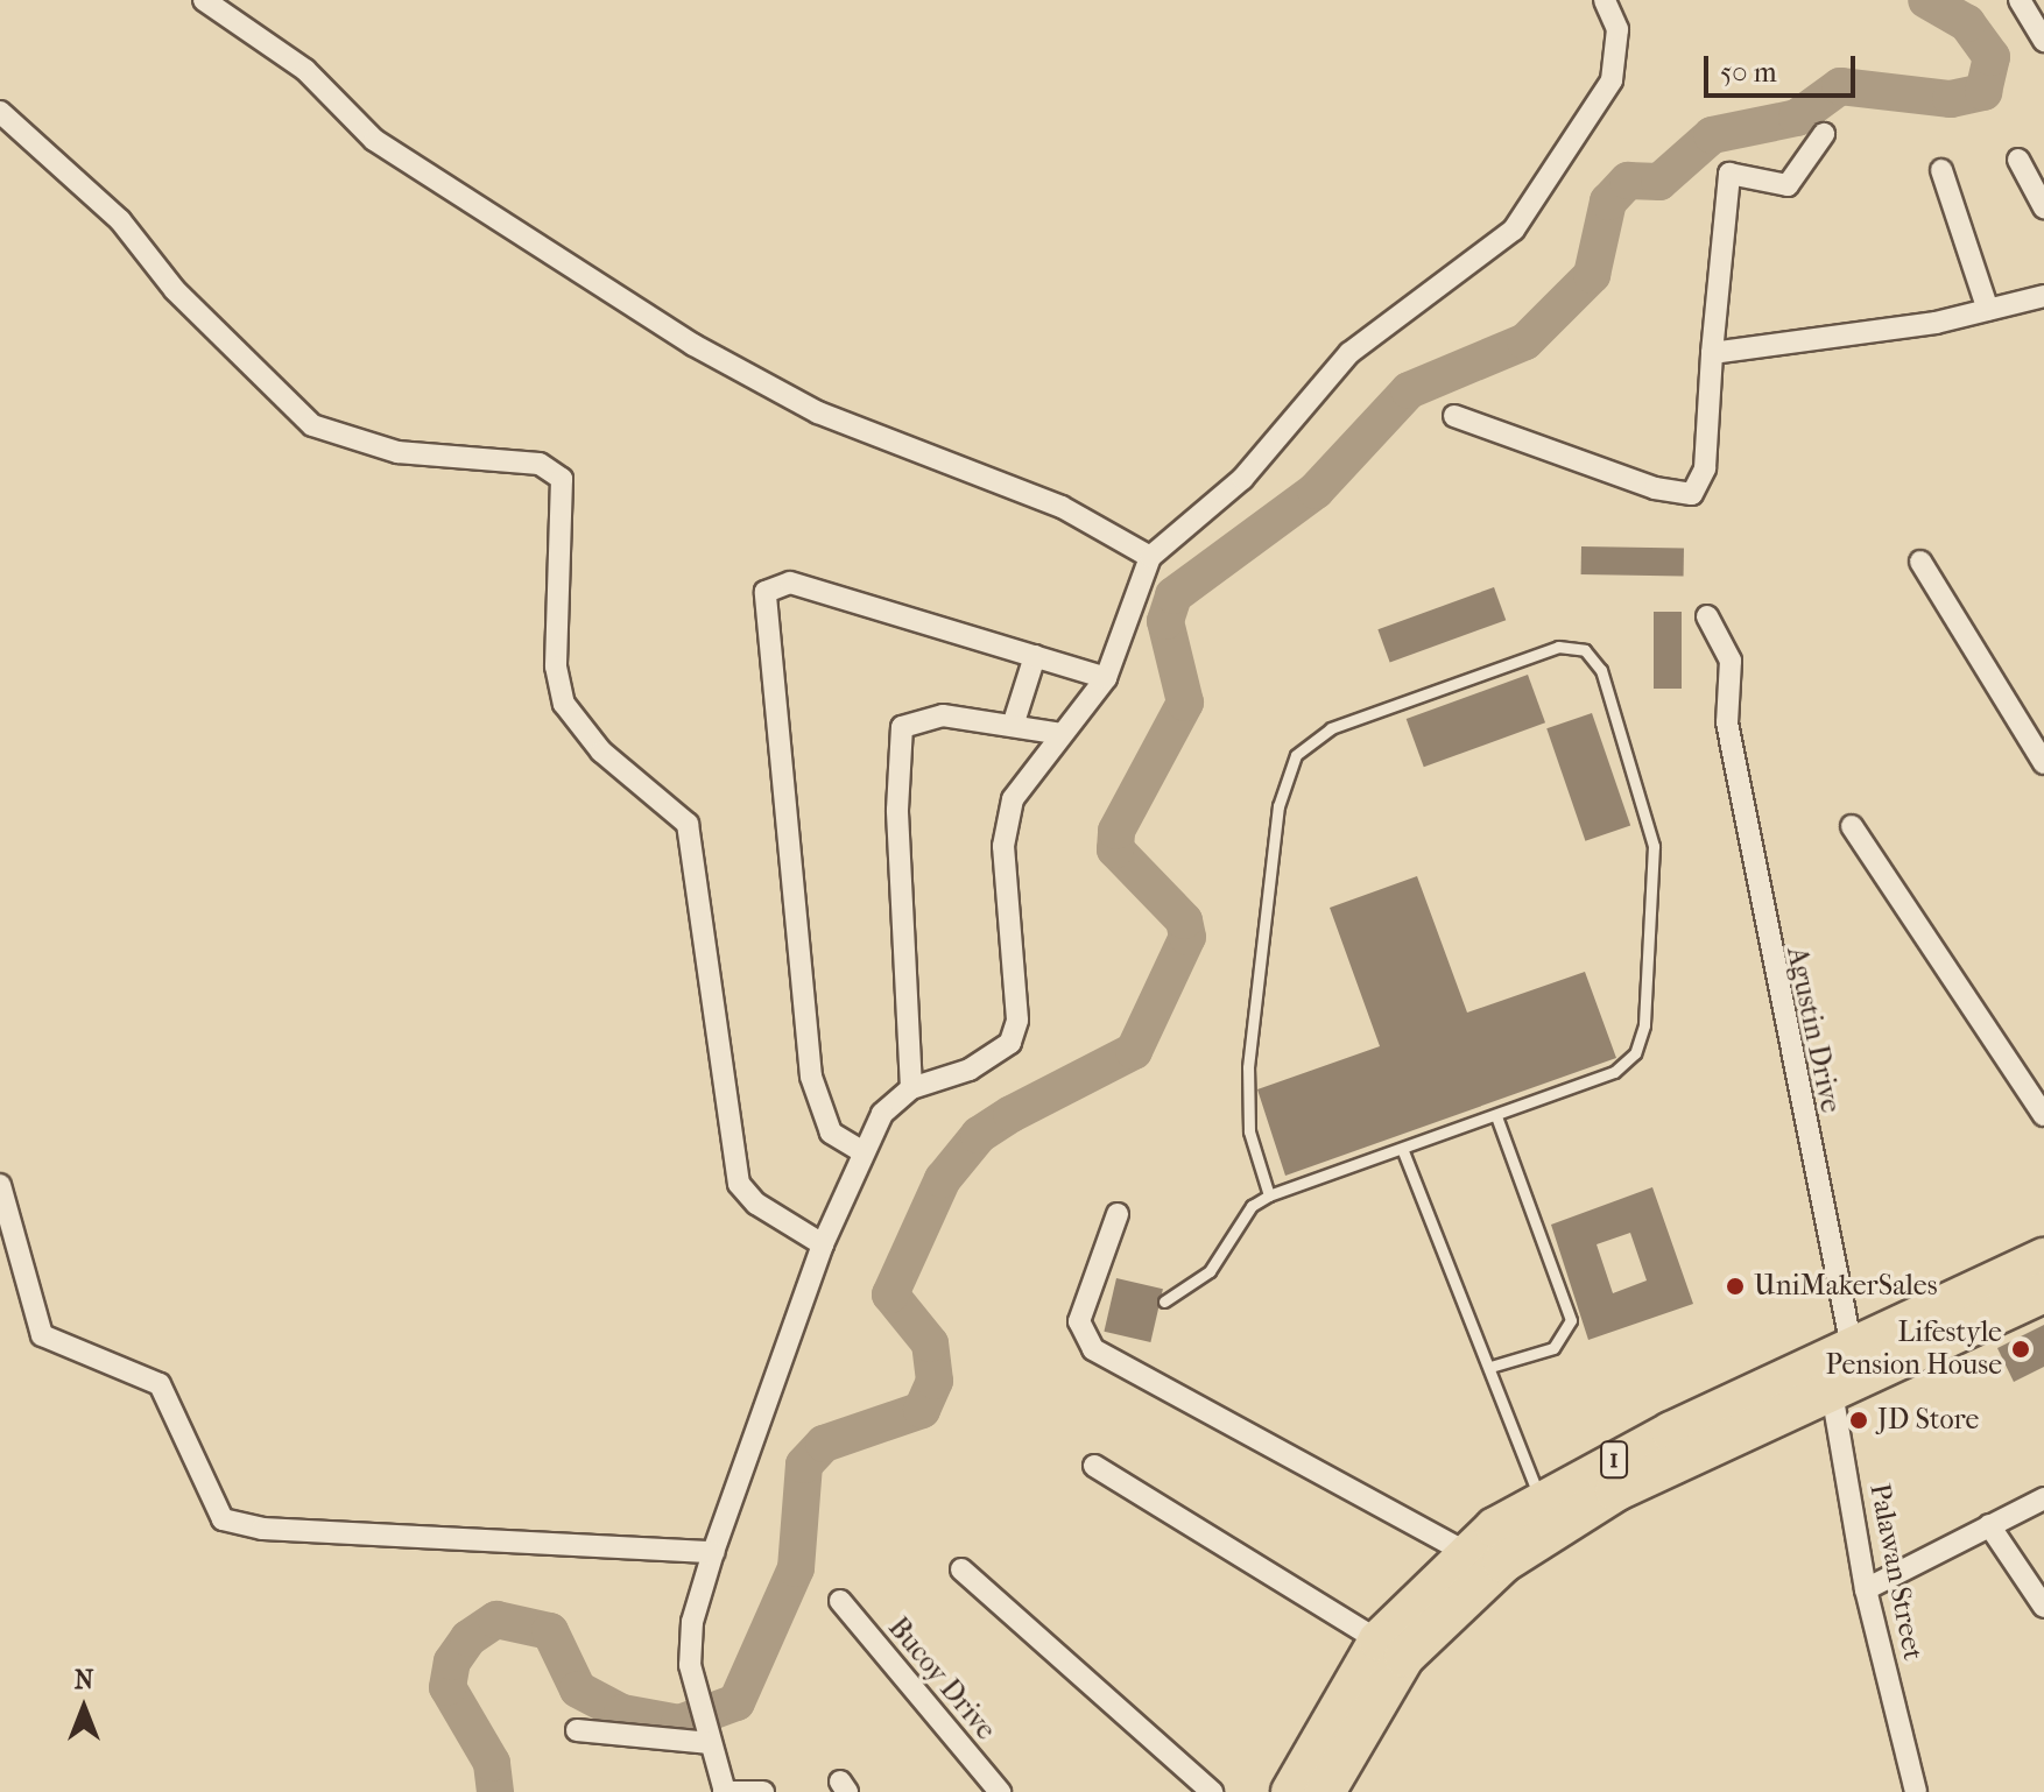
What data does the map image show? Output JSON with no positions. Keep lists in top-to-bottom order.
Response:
{
  "streets": {
    "highway": ["1"],
    "street": ["Agustin Drive", "Palawan Street", "Bucoy Drive"]
  },
  "crossings": [
    ["Agustin Drive", "1"],
    ["Agustin Drive", "Palawan Street"],
    ["1", "Palawan Street"]
  ],
  "places": ["UniMakerSales", "Lifestyle Pension House", "JD Store"],
  "scale_bar": "50 m",
  "north": "top"
}
